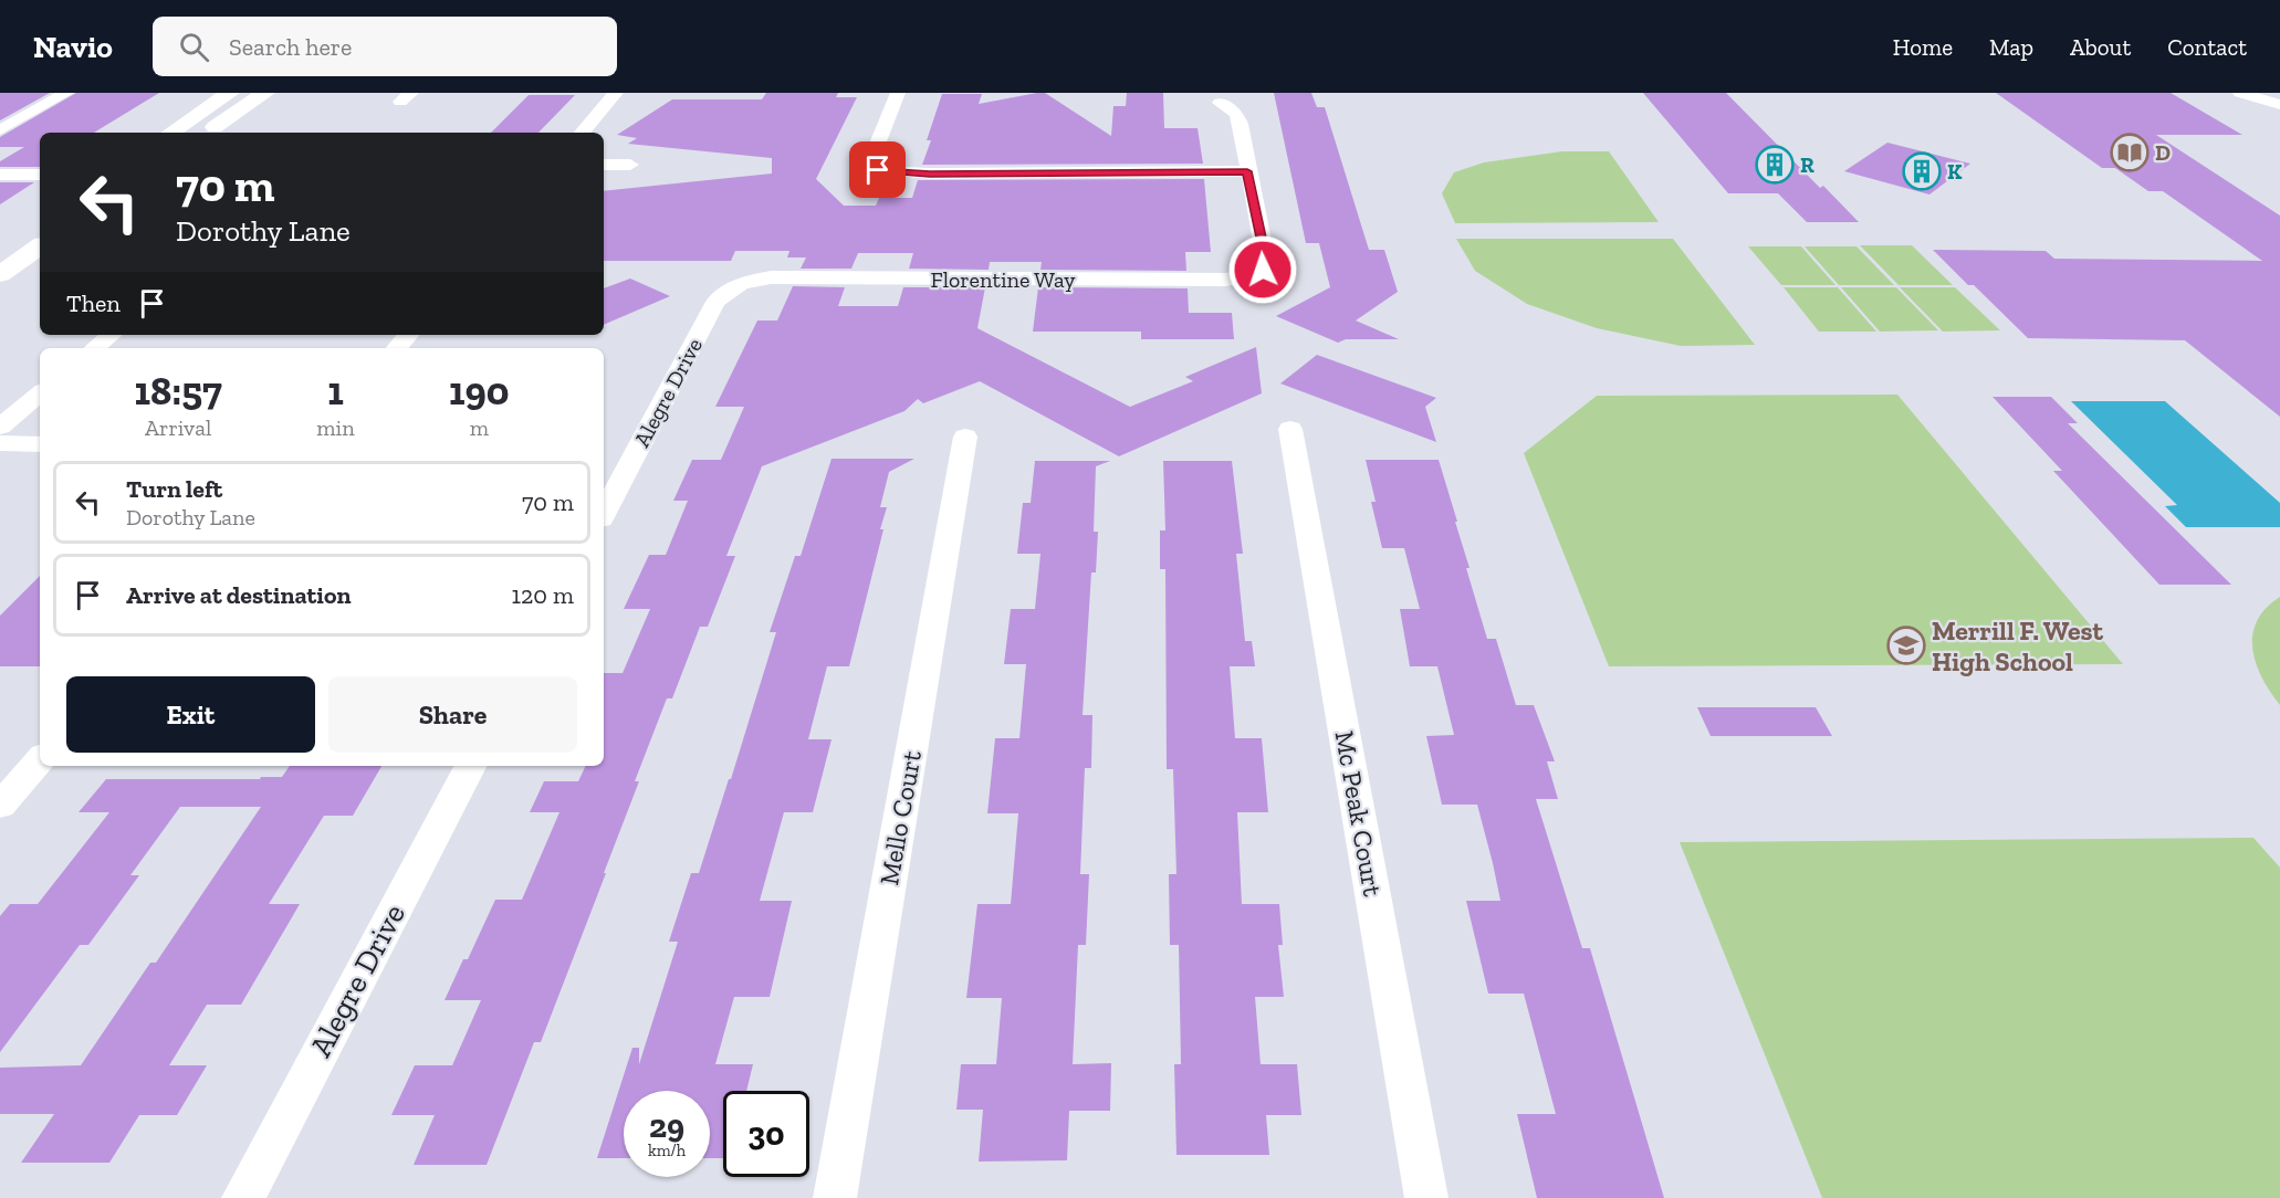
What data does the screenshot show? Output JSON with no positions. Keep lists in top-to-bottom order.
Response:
{
  "streets": {
    "street": [
      "Florentine Way",
      "Alegre Drive",
      "Mc Peak Court",
      "Mello Court"
    ]
  },
  "crossings": [
    ["Florentine Way", "Alegre Drive"]
  ],
  "places": {
    "library": ["D"],
    "building": ["R", "K"],
    "school or university": ["Merrill F. West High School"]
  },
  "page": {
    "header": "Navio",
    "search": "Search here",
    "nav": [
      "Home",
      "Map",
      "About",
      "Contact"
    ],
    "turn": ["70 m", "Dorothy Lane"],
    "then": "Then",
    "eta": [
      "18:57",
      "Arrival",
      "1",
      "min",
      "190",
      "m"
    ],
    "list": [
      {
        "name": "Turn left",
        "note": "Dorothy Lane",
        "value": "70 m"
      },
      {
        "name": "Arrive at destination",
        "value": "120 m"
      }
    ],
    "buttons": ["Exit", "Share"],
    "speed": "29 km/h",
    "limit": "30"
  }
}
